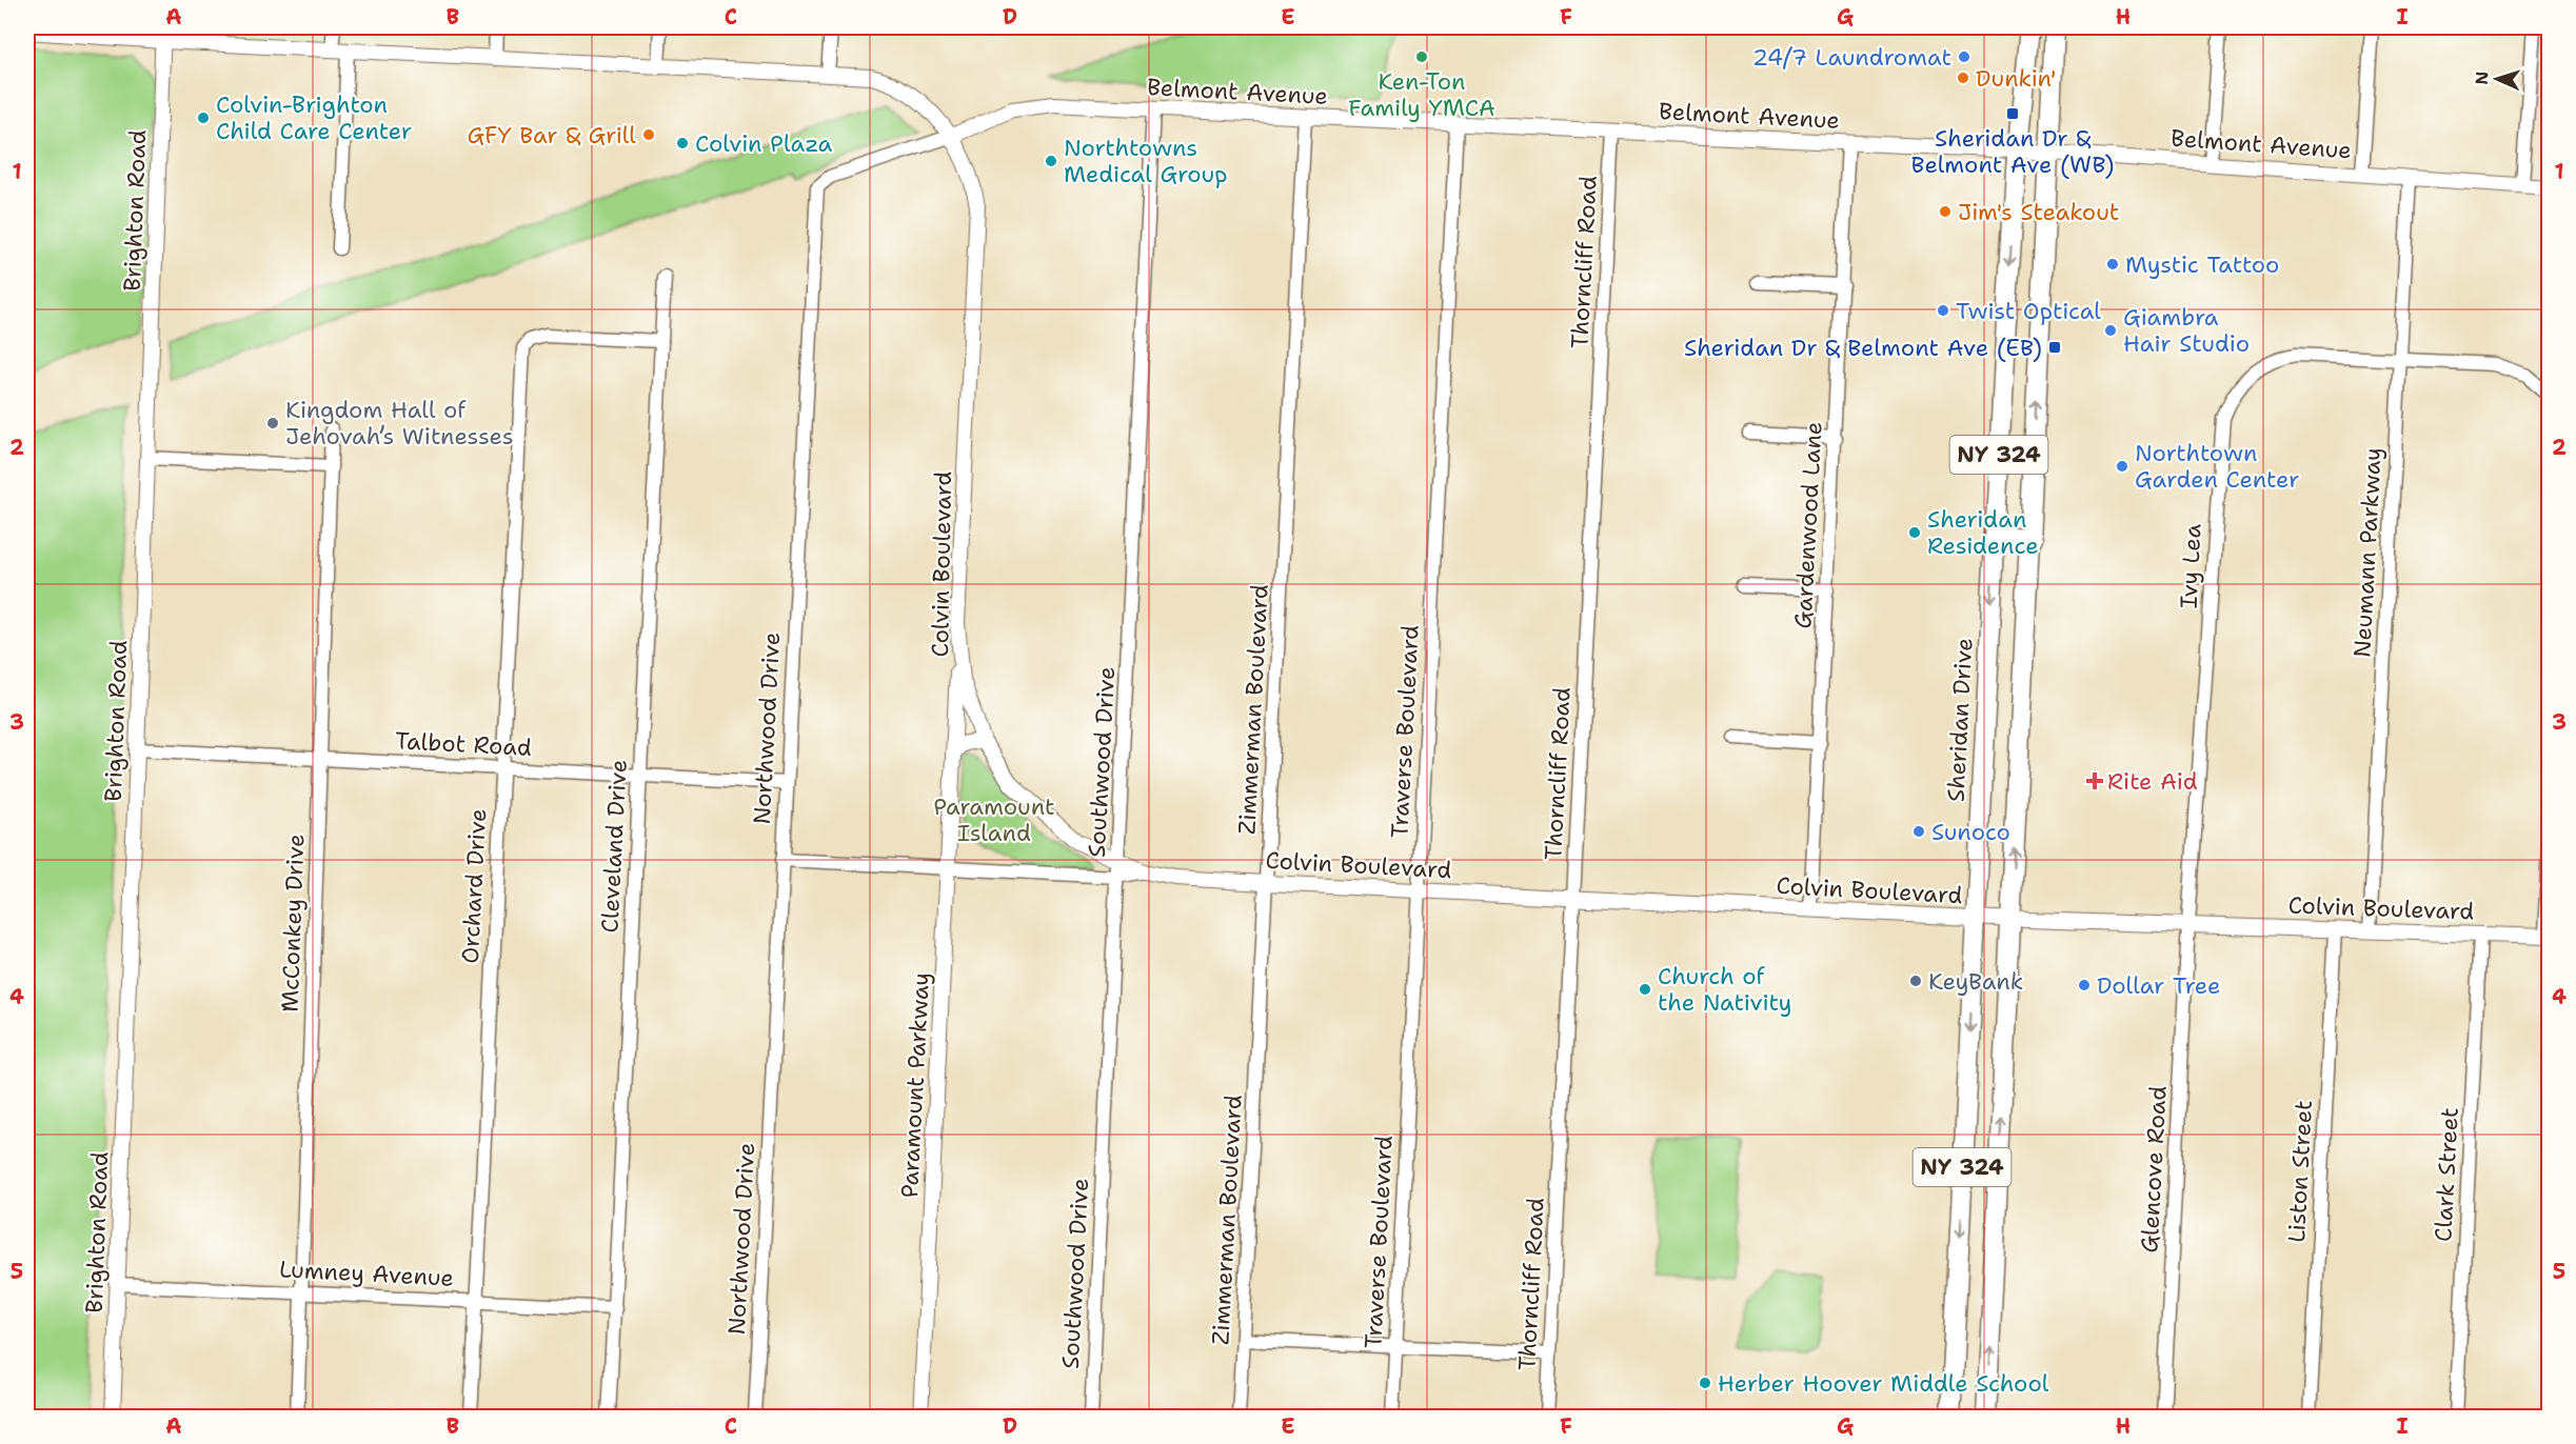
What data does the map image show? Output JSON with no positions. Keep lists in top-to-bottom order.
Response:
{
  "streets": {
    "main road": ["NY 324", "Sheridan Drive"],
    "street": [
      "Belmont Avenue",
      "Brighton Road",
      "Thorncliff Road",
      "Gardenwood Lane",
      "Neumann Parkway",
      "Colvin Boulevard",
      "Ivy Lea",
      "Zimmerman Boulevard",
      "Northwood Drive",
      "Traverse Boulevard",
      "Talbot Road",
      "Southwood Drive",
      "Cleveland Drive",
      "Orchard Drive",
      "McConkey Drive",
      "Paramount Parkway",
      "Glencove Road",
      "Liston Street",
      "Clark Street",
      "Lumney Avenue"
    ]
  },
  "crossings": [
    ["Belmont Avenue", "Thorncliff Road"],
    ["Belmont Avenue", "NY 324"],
    ["Belmont Avenue", "Gardenwood Lane"],
    ["Belmont Avenue", "Neumann Parkway"],
    ["Belmont Avenue", "Colvin Boulevard"],
    ["Belmont Avenue", "Zimmerman Boulevard"],
    ["Belmont Avenue", "Sheridan Drive"],
    ["Belmont Avenue", "Northwood Drive"],
    ["Belmont Avenue", "Traverse Boulevard"],
    ["Belmont Avenue", "Southwood Drive"],
    ["Brighton Road", "Colvin Boulevard"],
    ["Brighton Road", "Talbot Road"],
    ["Brighton Road", "Lumney Avenue"],
    ["Thorncliff Road", "Colvin Boulevard"],
    ["NY 324", "Colvin Boulevard"],
    ["Gardenwood Lane", "Colvin Boulevard"],
    ["Neumann Parkway", "Colvin Boulevard"],
    ["Neumann Parkway", "Ivy Lea"],
    ["Colvin Boulevard", "Ivy Lea"],
    ["Colvin Boulevard", "Zimmerman Boulevard"],
    ["Colvin Boulevard", "Sheridan Drive"],
    ["Colvin Boulevard", "Northwood Drive"],
    ["Colvin Boulevard", "Traverse Boulevard"],
    ["Colvin Boulevard", "Southwood Drive"],
    ["Colvin Boulevard", "Paramount Parkway"],
    ["Colvin Boulevard", "Glencove Road"],
    ["Colvin Boulevard", "Liston Street"],
    ["Colvin Boulevard", "Clark Street"],
    ["Ivy Lea", "Glencove Road"],
    ["Northwood Drive", "Talbot Road"],
    ["Talbot Road", "Cleveland Drive"],
    ["Talbot Road", "Orchard Drive"],
    ["Talbot Road", "McConkey Drive"],
    ["Cleveland Drive", "Orchard Drive"],
    ["Cleveland Drive", "Lumney Avenue"],
    ["Orchard Drive", "Lumney Avenue"],
    ["McConkey Drive", "Lumney Avenue"]
  ],
  "parks": ["Paramount Island"],
  "places": {
    "other": [
      "Ken-Ton Family YMCA",
      "24/7 Laundromat",
      "Dunkin'",
      "Colvin-Brighton Child Care Center",
      "GFY Bar & Grill",
      "Colvin Plaza",
      "Northtowns Medical Group",
      "Jim's Steakout",
      "Mystic Tattoo",
      "Twist Optical",
      "Giambra Hair Studio",
      "Kingdom Hall of Jehovah’s Witnesses",
      "Northtown Garden Center",
      "Sheridan Residence",
      "Sunoco",
      "KeyBank",
      "Dollar Tree",
      "Church of the Nativity",
      "Herber Hoover Middle School"
    ],
    "transit": ["Sheridan Dr & Belmont Ave (WB)", "Sheridan Dr & Belmont Ave (EB)"],
    "health": ["Rite Aid"]
  },
  "north": "left",
  "grid": {
    "columns": [
      "A",
      "B",
      "C",
      "D",
      "E",
      "F",
      "G",
      "H",
      "I"
    ],
    "rows": [
      "1",
      "2",
      "3",
      "4",
      "5"
    ]
  }
}
